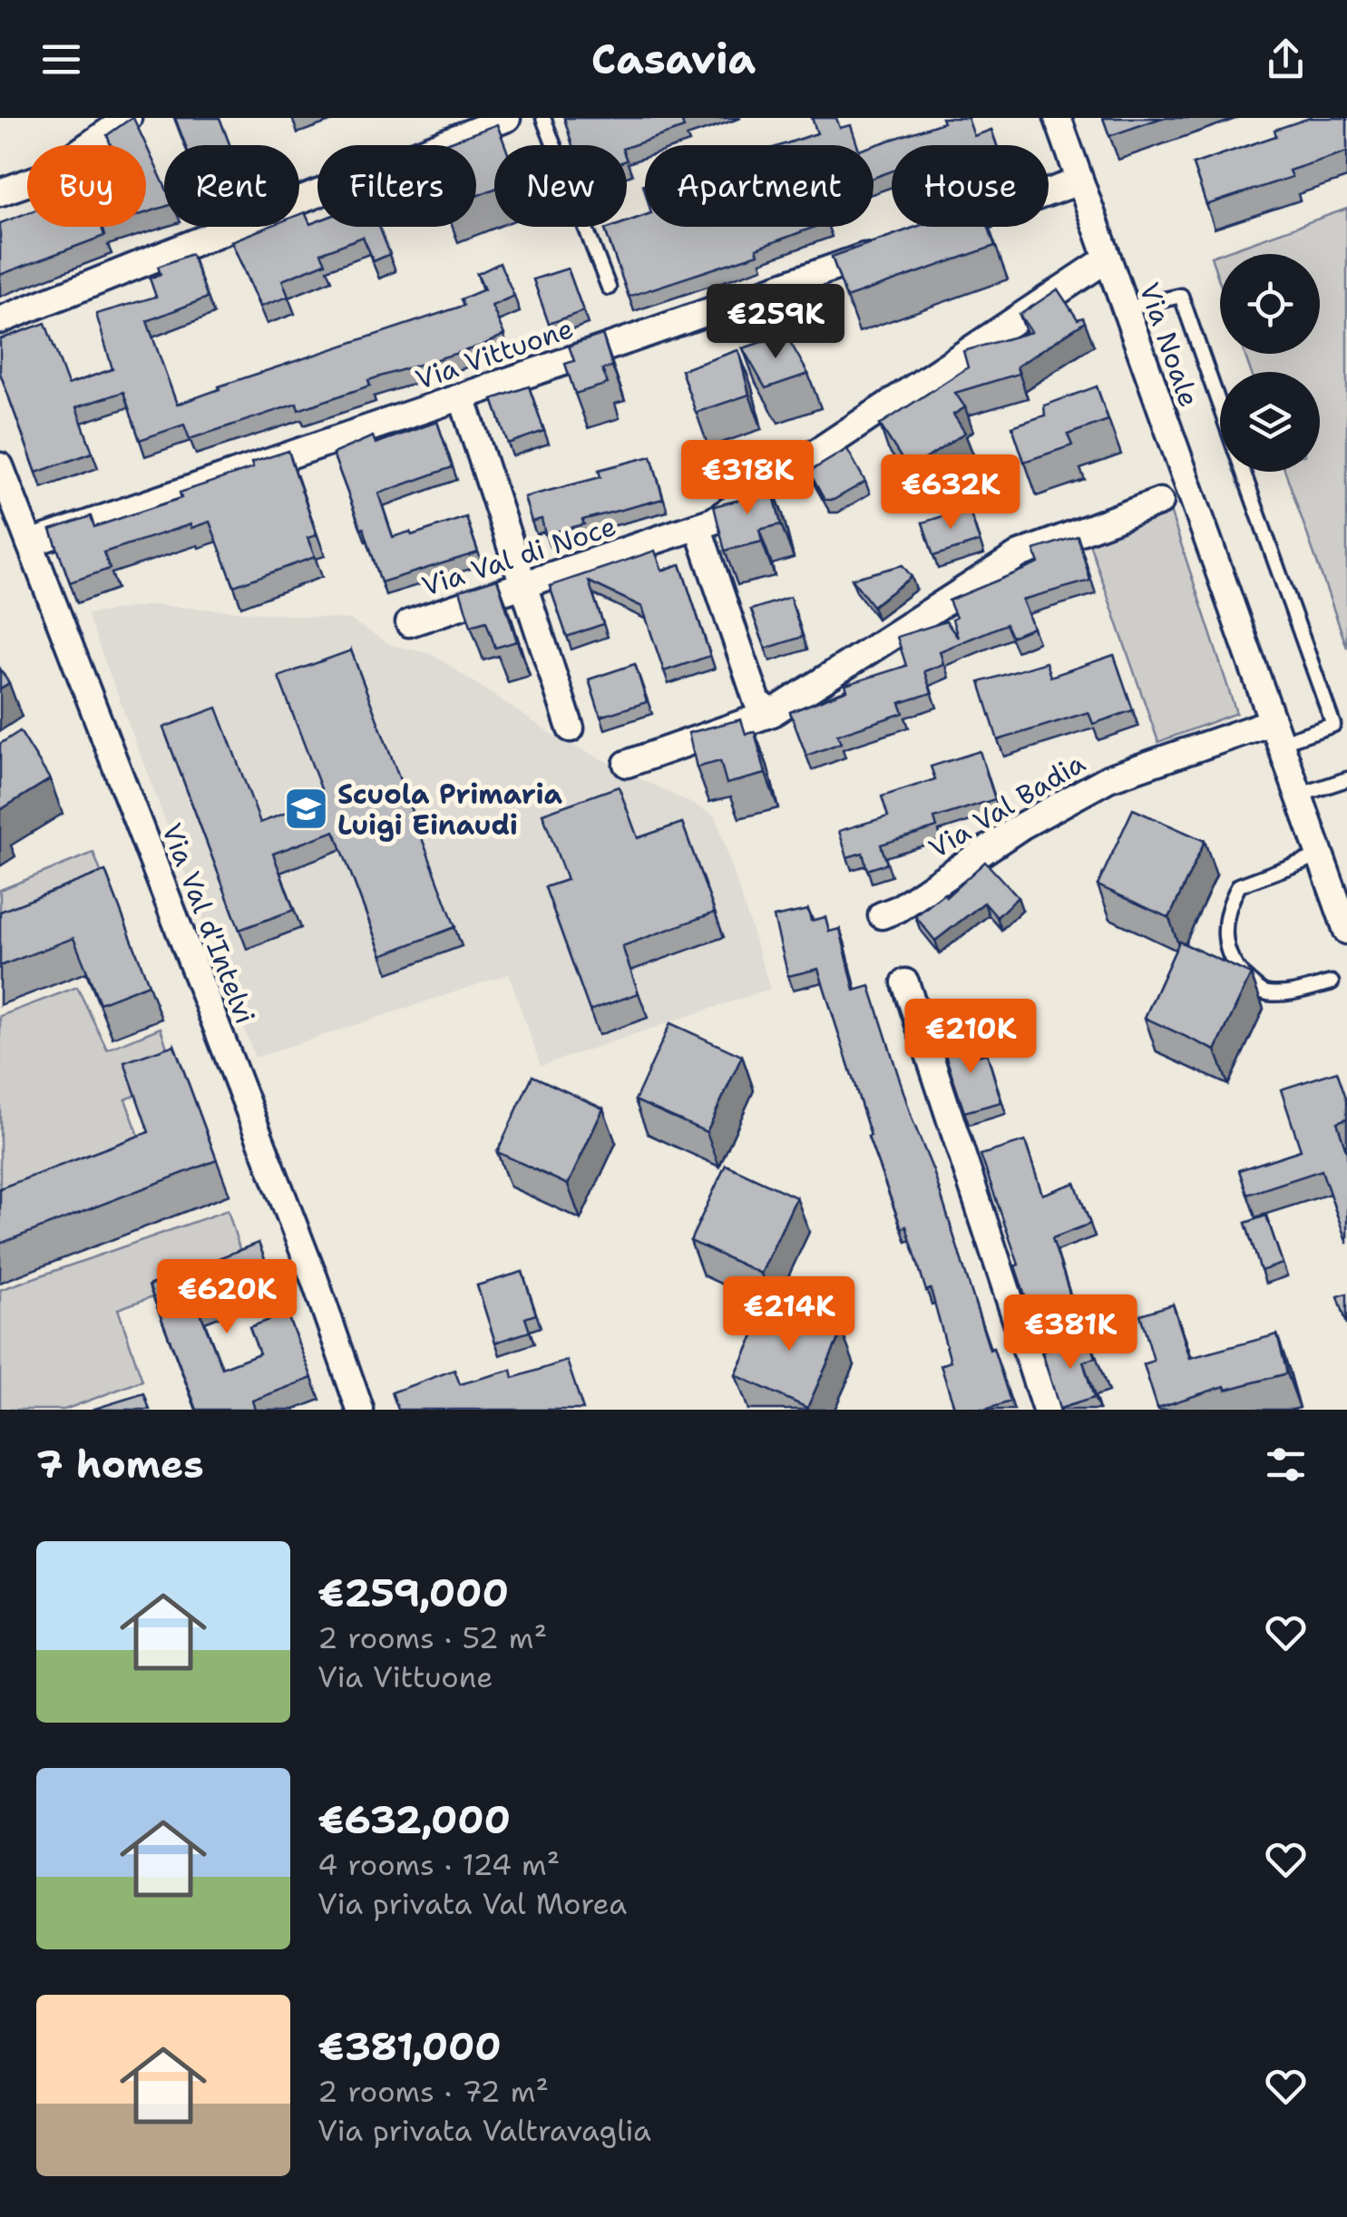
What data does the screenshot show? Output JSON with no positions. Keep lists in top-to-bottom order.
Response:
{
  "streets": {
    "street": [
      "Via Noale",
      "Via Vittuone",
      "Via Val di Noce",
      "Via Val Badia",
      "Via Val d'Intelvi"
    ]
  },
  "crossings": [
    ["Via Noale", "Via Val di Noce"],
    ["Via Noale", "Via Val Badia"],
    ["Via Vittuone", "Via Val d'Intelvi"]
  ],
  "places": {
    "school or university": ["Scuola Primaria Luigi Einaudi"]
  },
  "page": {
    "header": "Casavia",
    "chip": [
      "Buy",
      "Rent",
      "Filters",
      "New",
      "Apartment",
      "House"
    ],
    "price": [
      "€259K",
      "€318K",
      "€632K",
      "€210K",
      "€620K",
      "€214K",
      "€381K"
    ],
    "heading": "7 homes",
    "list": [
      {
        "name": "€259,000",
        "note": "2 rooms · 52 m² · Via Vittuone"
      },
      {
        "name": "€632,000",
        "note": "4 rooms · 124 m² · Via privata Val Morea"
      },
      {
        "name": "€381,000",
        "note": "2 rooms · 72 m² · Via privata Valtravaglia"
      }
    ]
  }
}
